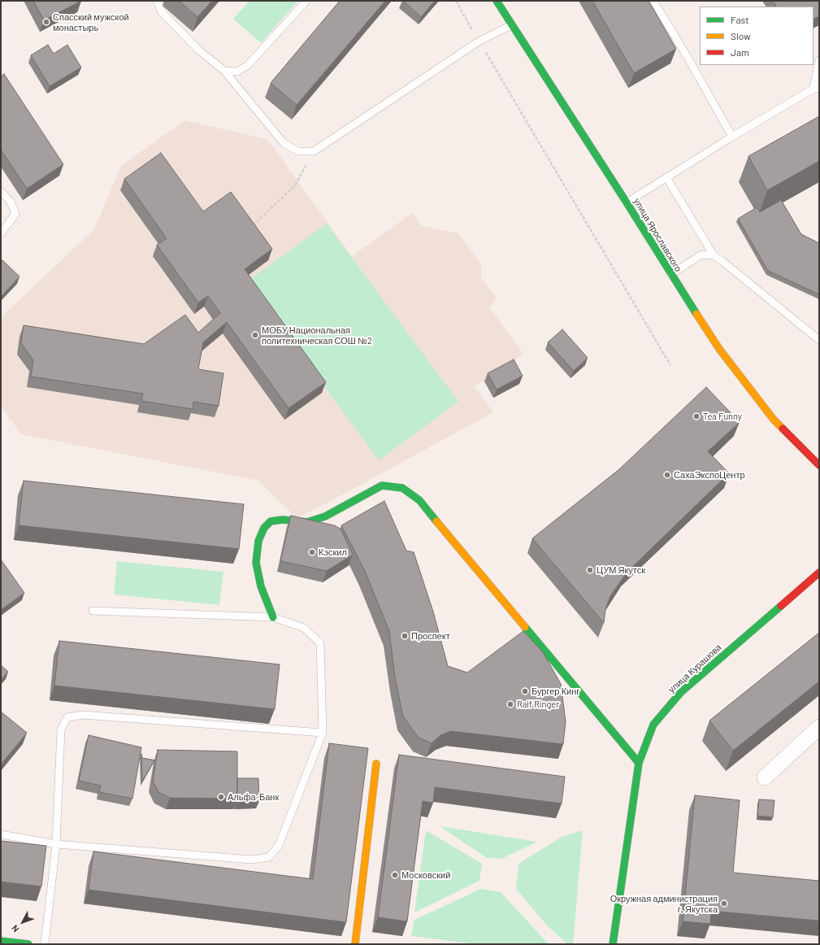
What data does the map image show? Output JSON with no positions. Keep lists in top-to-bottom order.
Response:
{
  "streets": {
    "street": ["улица Ярославского", "улица Курашова"]
  },
  "places": [
    "Спасский мужской монастырь",
    "МОБУ Национальная политехническая СОШ №2",
    "Tea Funny",
    "СахаЭкспоЦентр",
    "Кэскил",
    "ЦУМ Якутск",
    "Проспект",
    "Бургер Кинг",
    "Ralf Ringer",
    "Альфа-Банк",
    "Московский",
    "Окружная администрация г. Якутска"
  ],
  "legend": ["Fast", "Slow", "Jam"],
  "north": "bottom left"
}
